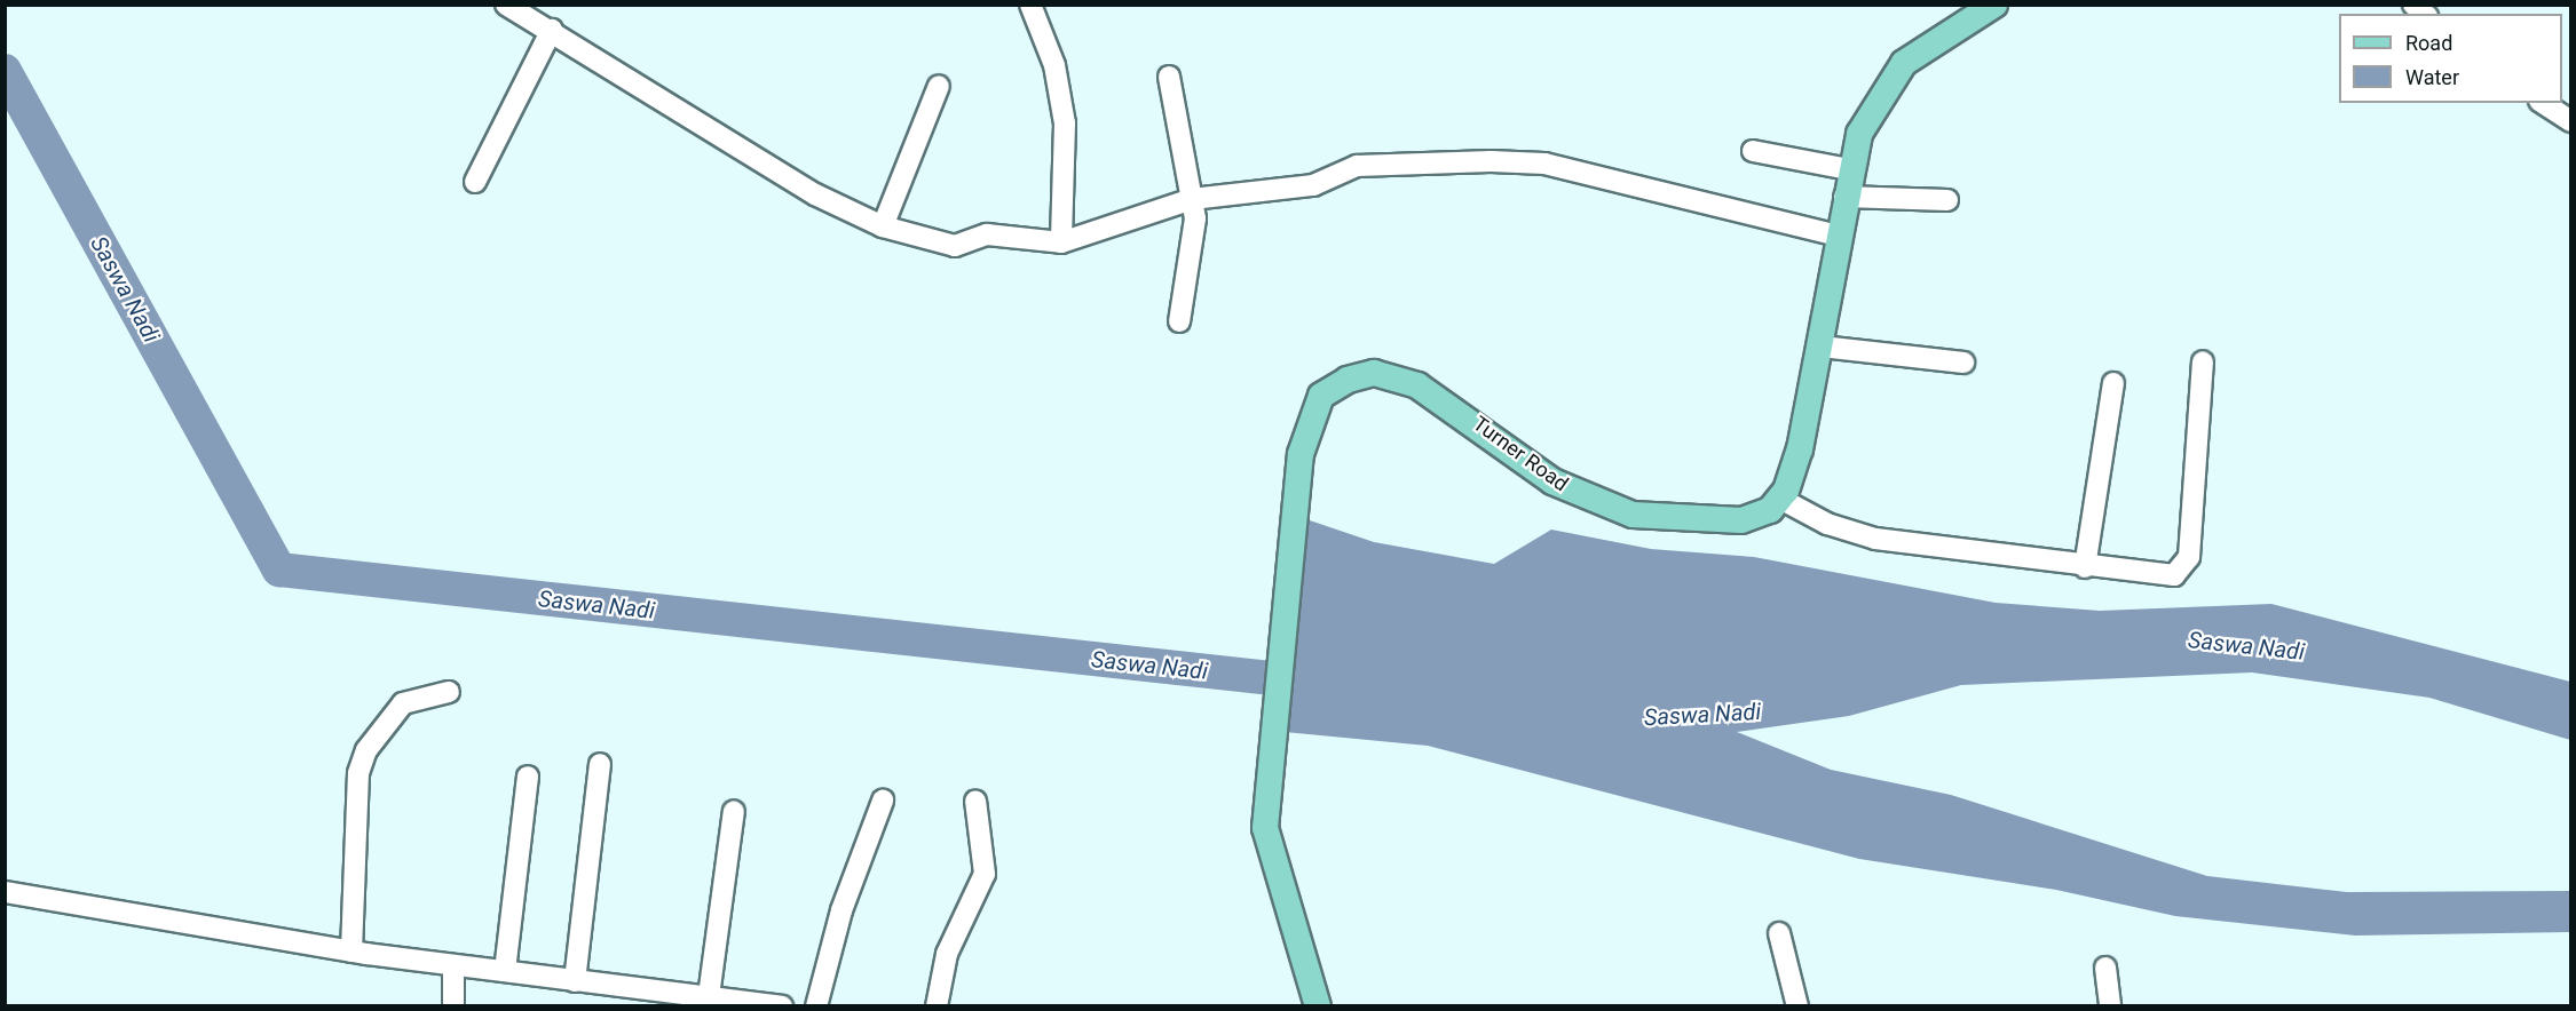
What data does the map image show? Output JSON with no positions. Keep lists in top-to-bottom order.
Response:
{
  "streets": {
    "main road": ["Turner Road"]
  },
  "water": ["Saswa Nadi"],
  "legend": ["Road", "Water"]
}
